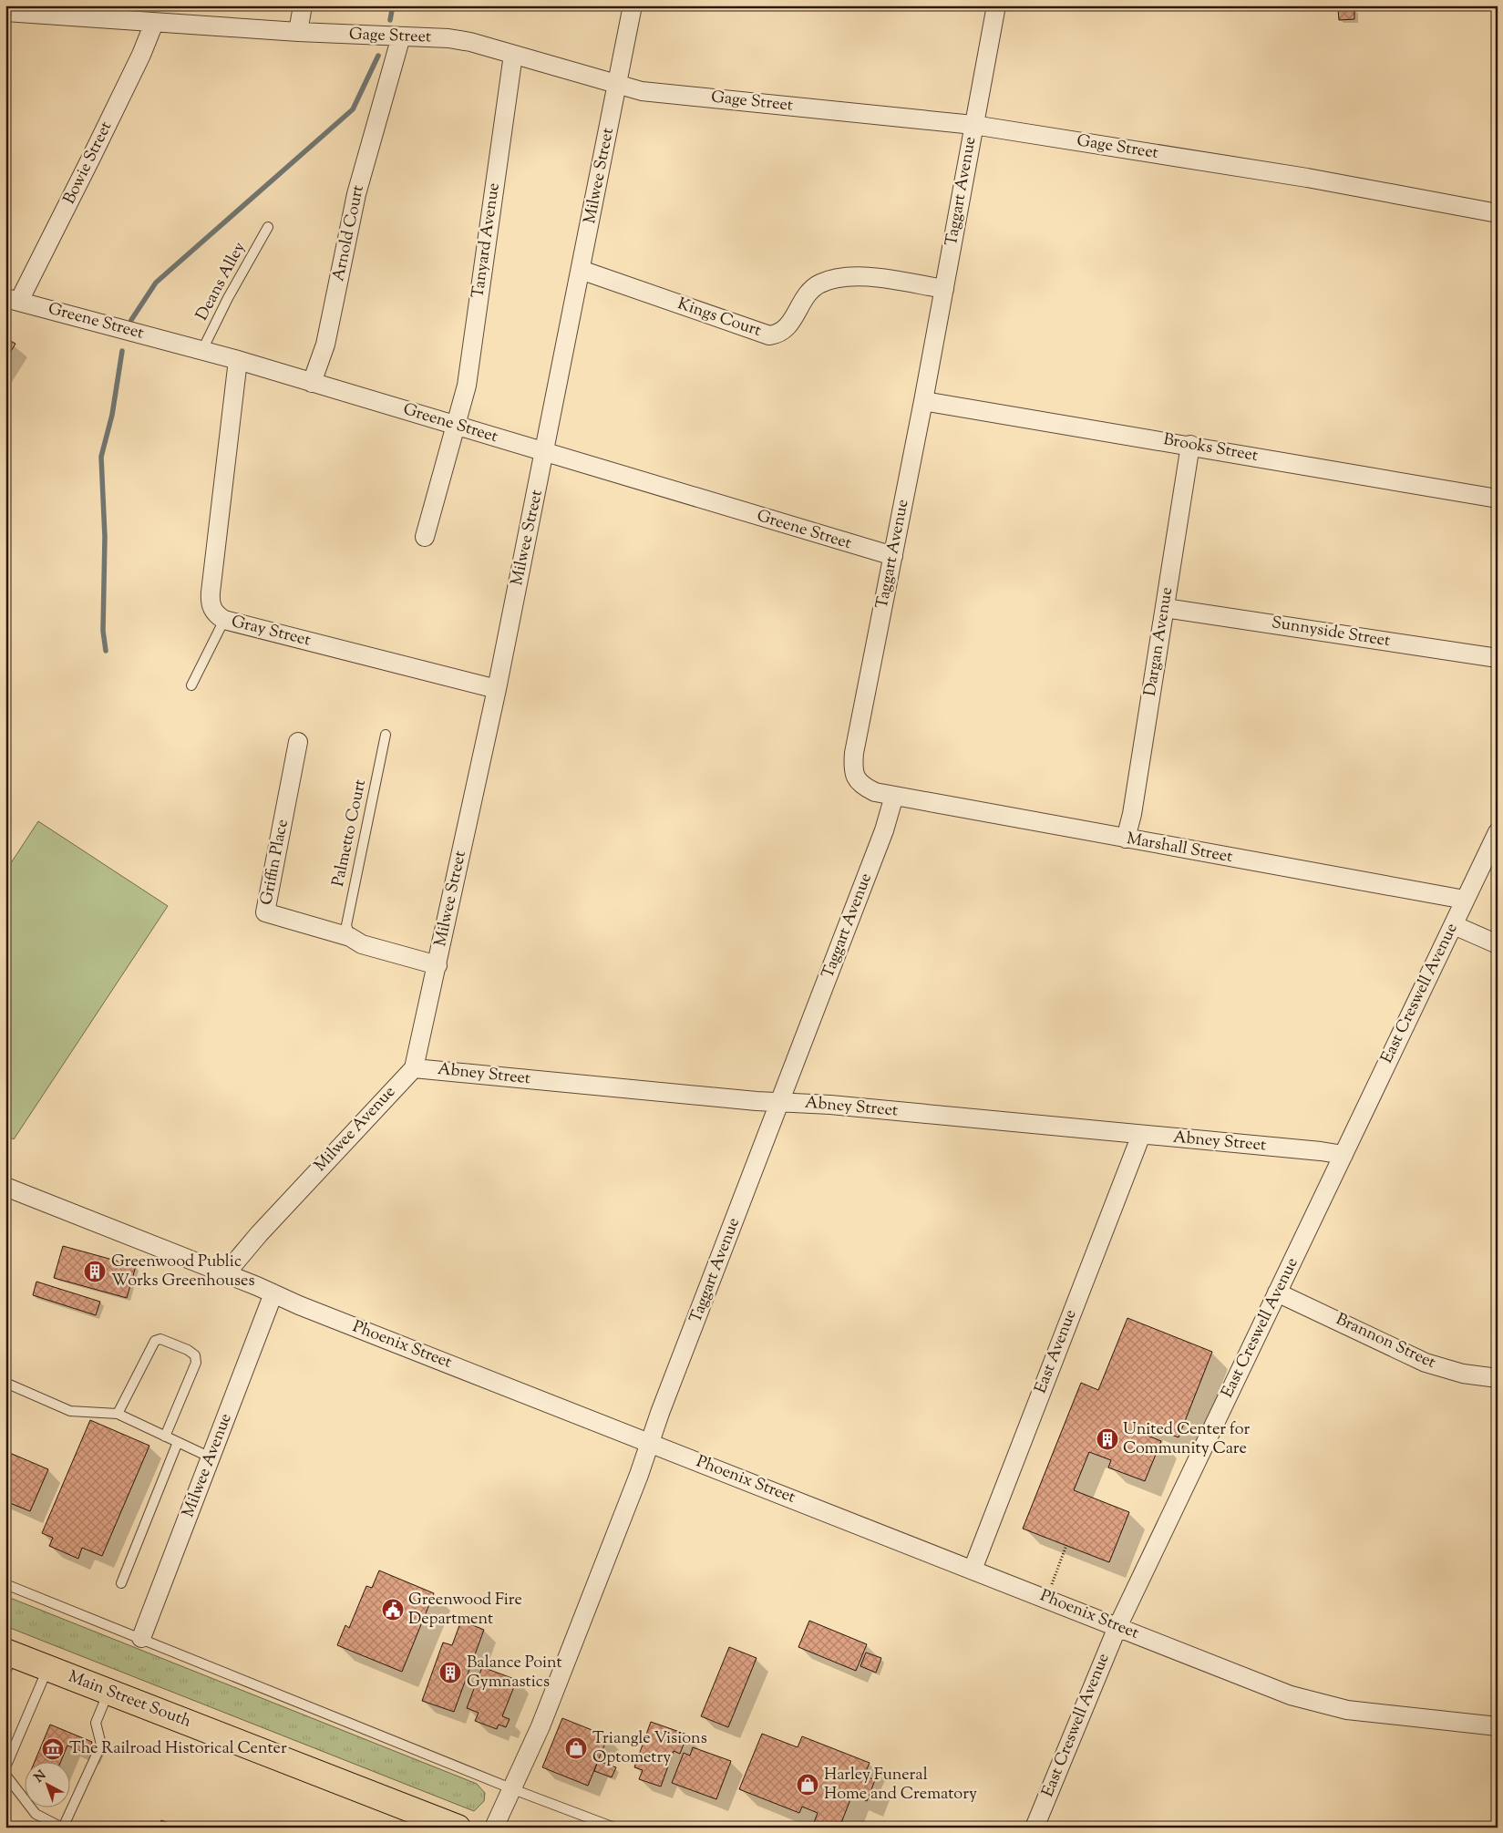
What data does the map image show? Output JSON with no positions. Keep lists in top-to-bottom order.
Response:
{
  "streets": {
    "main road": ["Main Street South"],
    "street": [
      "Gage Street",
      "Bowie Street",
      "Milwee Street",
      "Taggart Avenue",
      "Arnold Court",
      "Tanyard Avenue",
      "Kings Court",
      "Greene Street",
      "Brooks Street",
      "Gray Street",
      "Sunnyside Street",
      "Dargan Avenue",
      "Marshall Street",
      "Griffin Place",
      "East Creswell Avenue",
      "Abney Street",
      "Milwee Avenue",
      "Brannon Street",
      "Phoenix Street",
      "East Avenue"
    ],
    "lane": ["Deans Alley", "Palmetto Court"]
  },
  "crossings": [
    ["Gage Street", "Bowie Street"],
    ["Gage Street", "Milwee Street"],
    ["Gage Street", "Taggart Avenue"],
    ["Gage Street", "Arnold Court"],
    ["Gage Street", "Tanyard Avenue"],
    ["Bowie Street", "Greene Street"],
    ["Milwee Street", "Kings Court"],
    ["Milwee Street", "Greene Street"],
    ["Milwee Street", "Gray Street"],
    ["Milwee Street", "Griffin Place"],
    ["Milwee Street", "Abney Street"],
    ["Milwee Street", "Milwee Avenue"],
    ["Taggart Avenue", "Kings Court"],
    ["Taggart Avenue", "Greene Street"],
    ["Taggart Avenue", "Brooks Street"],
    ["Taggart Avenue", "Marshall Street"],
    ["Taggart Avenue", "Abney Street"],
    ["Taggart Avenue", "Phoenix Street"],
    ["Arnold Court", "Greene Street"],
    ["Tanyard Avenue", "Greene Street"],
    ["Deans Alley", "Greene Street"],
    ["Greene Street", "Gray Street"],
    ["Brooks Street", "Dargan Avenue"],
    ["Sunnyside Street", "Dargan Avenue"],
    ["Dargan Avenue", "Marshall Street"],
    ["Palmetto Court", "Griffin Place"],
    ["Marshall Street", "East Creswell Avenue"],
    ["East Creswell Avenue", "Abney Street"],
    ["East Creswell Avenue", "Brannon Street"],
    ["East Creswell Avenue", "Phoenix Street"],
    ["Abney Street", "Milwee Avenue"],
    ["Abney Street", "East Avenue"],
    ["Milwee Avenue", "Phoenix Street"],
    ["Phoenix Street", "East Avenue"]
  ],
  "places": {
    "building": ["Greenwood Public Works Greenhouses", "United Center for Community Care", "Balance Point Gymnastics"],
    "public building": ["Greenwood Fire Department"],
    "shop": ["Triangle Visions Optometry", "Harley Funeral Home and Crematory"],
    "museum": ["The Railroad Historical Center"]
  },
  "north": "top left"
}
